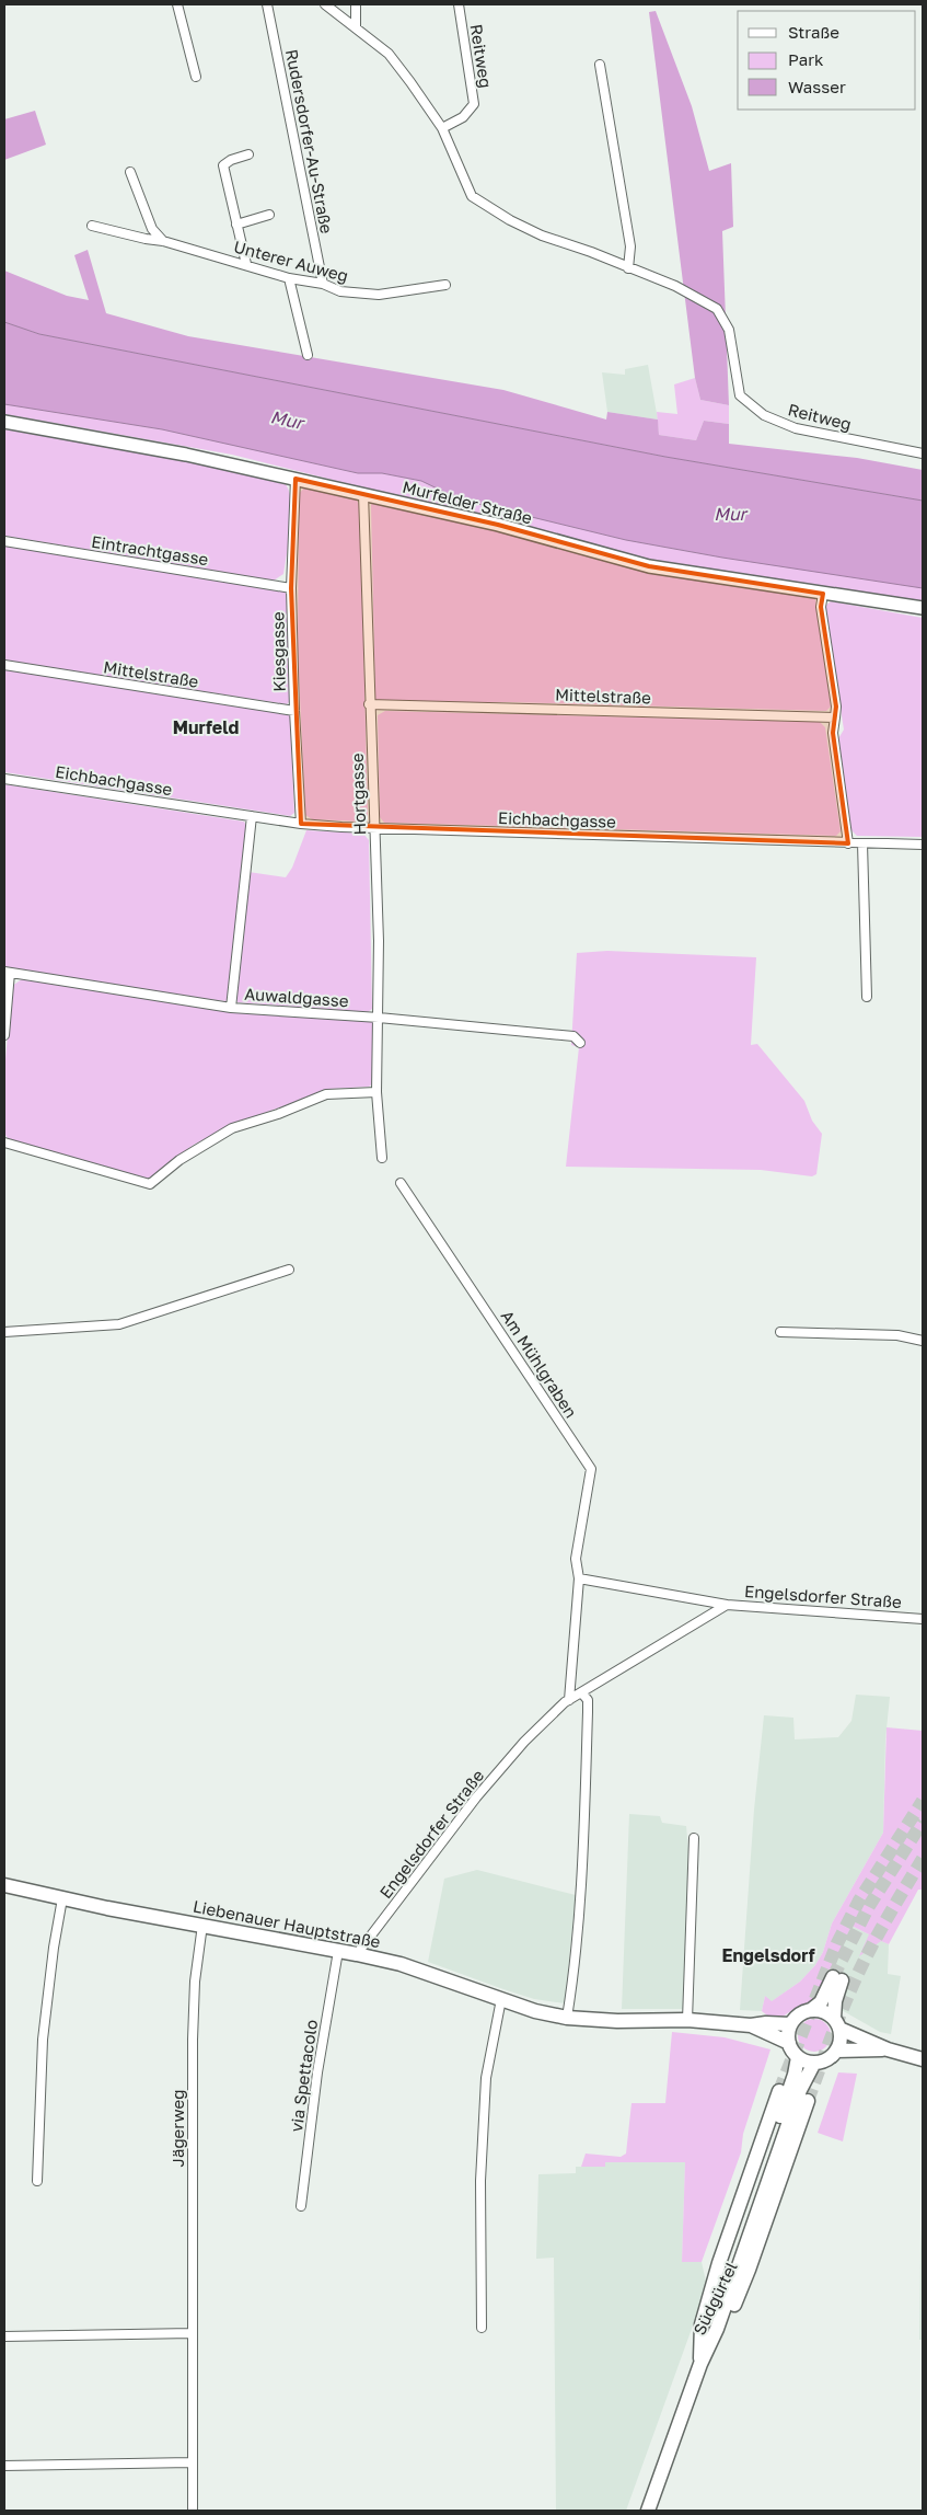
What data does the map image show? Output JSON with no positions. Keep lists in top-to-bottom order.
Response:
{
  "streets": {
    "main road": ["Liebenauer Hauptstraße", "Südgürtel"],
    "street": [
      "Reitweg",
      "Rudersdorfer-Au-Straße",
      "Unterer Auweg",
      "Murfelder Straße",
      "Eintrachtgasse",
      "Kiesgasse",
      "Mittelstraße",
      "Eichbachgasse",
      "Hortgasse",
      "Auwaldgasse",
      "Am Mühlgraben",
      "Engelsdorfer Straße",
      "via Spettacolo",
      "Jägerweg"
    ]
  },
  "crossings": [
    ["Rudersdorfer-Au-Straße", "Unterer Auweg"],
    ["Murfelder Straße", "Kiesgasse"],
    ["Murfelder Straße", "Hortgasse"],
    ["Eintrachtgasse", "Kiesgasse"],
    ["Kiesgasse", "Mittelstraße"],
    ["Kiesgasse", "Eichbachgasse"],
    ["Mittelstraße", "Hortgasse"],
    ["Eichbachgasse", "Hortgasse"],
    ["Hortgasse", "Auwaldgasse"],
    ["Am Mühlgraben", "Engelsdorfer Straße"],
    ["Engelsdorfer Straße", "Liebenauer Hauptstraße"],
    ["Liebenauer Hauptstraße", "via Spettacolo"],
    ["Liebenauer Hauptstraße", "Jägerweg"]
  ],
  "districts": ["Murfeld", "Engelsdorf"],
  "water": ["Mur"],
  "legend": ["Straße", "Park", "Wasser"]
}
